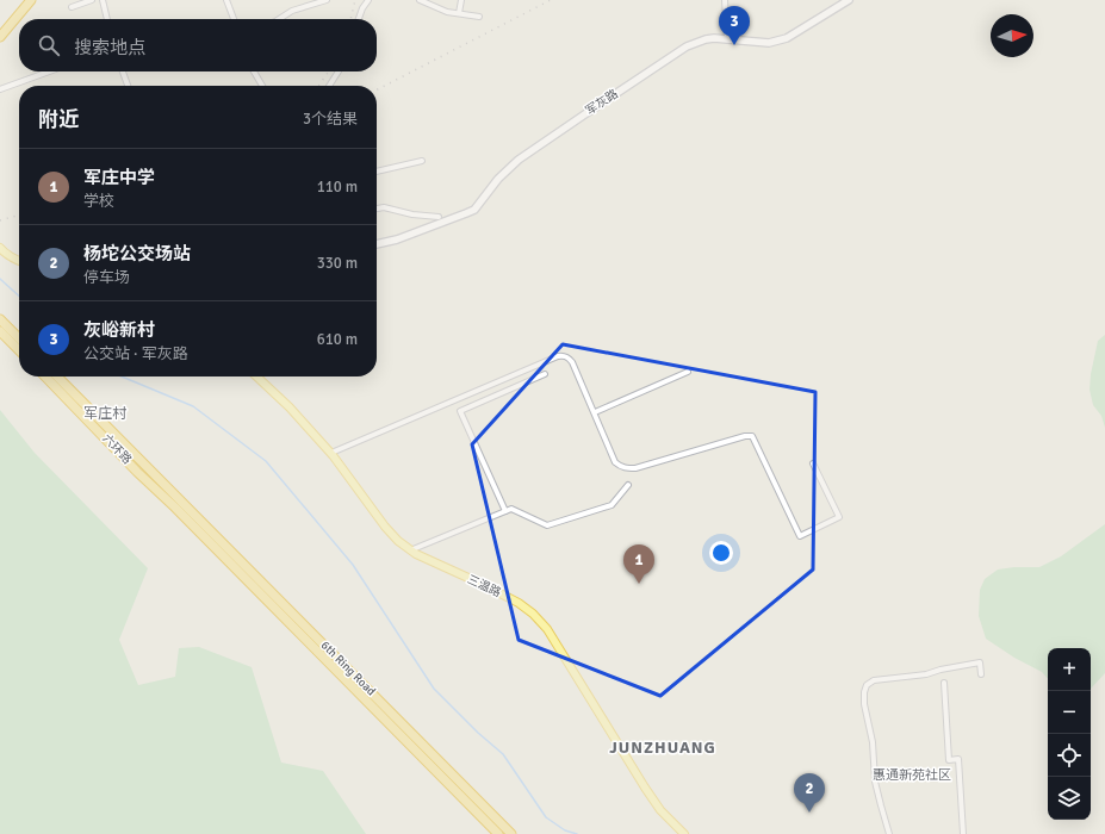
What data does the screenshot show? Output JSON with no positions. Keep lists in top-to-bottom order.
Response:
{
  "streets": {
    "highway": ["六环路", "6th Ring Road"],
    "main road": ["三温路"],
    "street": ["军灰路"]
  },
  "crossings": [
    ["六环路", "6th Ring Road"]
  ],
  "districts": ["军庄村", "JUNZHUANG", "惠通新苑社区"],
  "north": "right",
  "page": {
    "pins": ["3", "1", "2"],
    "search": "搜索地点",
    "heading": ["附近", "3个结果"],
    "list": [
      {
        "mark": "1",
        "name": "军庄中学",
        "note": "学校",
        "value": "110 m"
      },
      {
        "mark": "2",
        "name": "杨坨公交场站",
        "note": "停车场",
        "value": "330 m"
      },
      {
        "mark": "3",
        "name": "灰峪新村",
        "note": "公交站 · 军灰路",
        "value": "610 m"
      }
    ],
    "map_buttons": ["+", "−"]
  }
}
